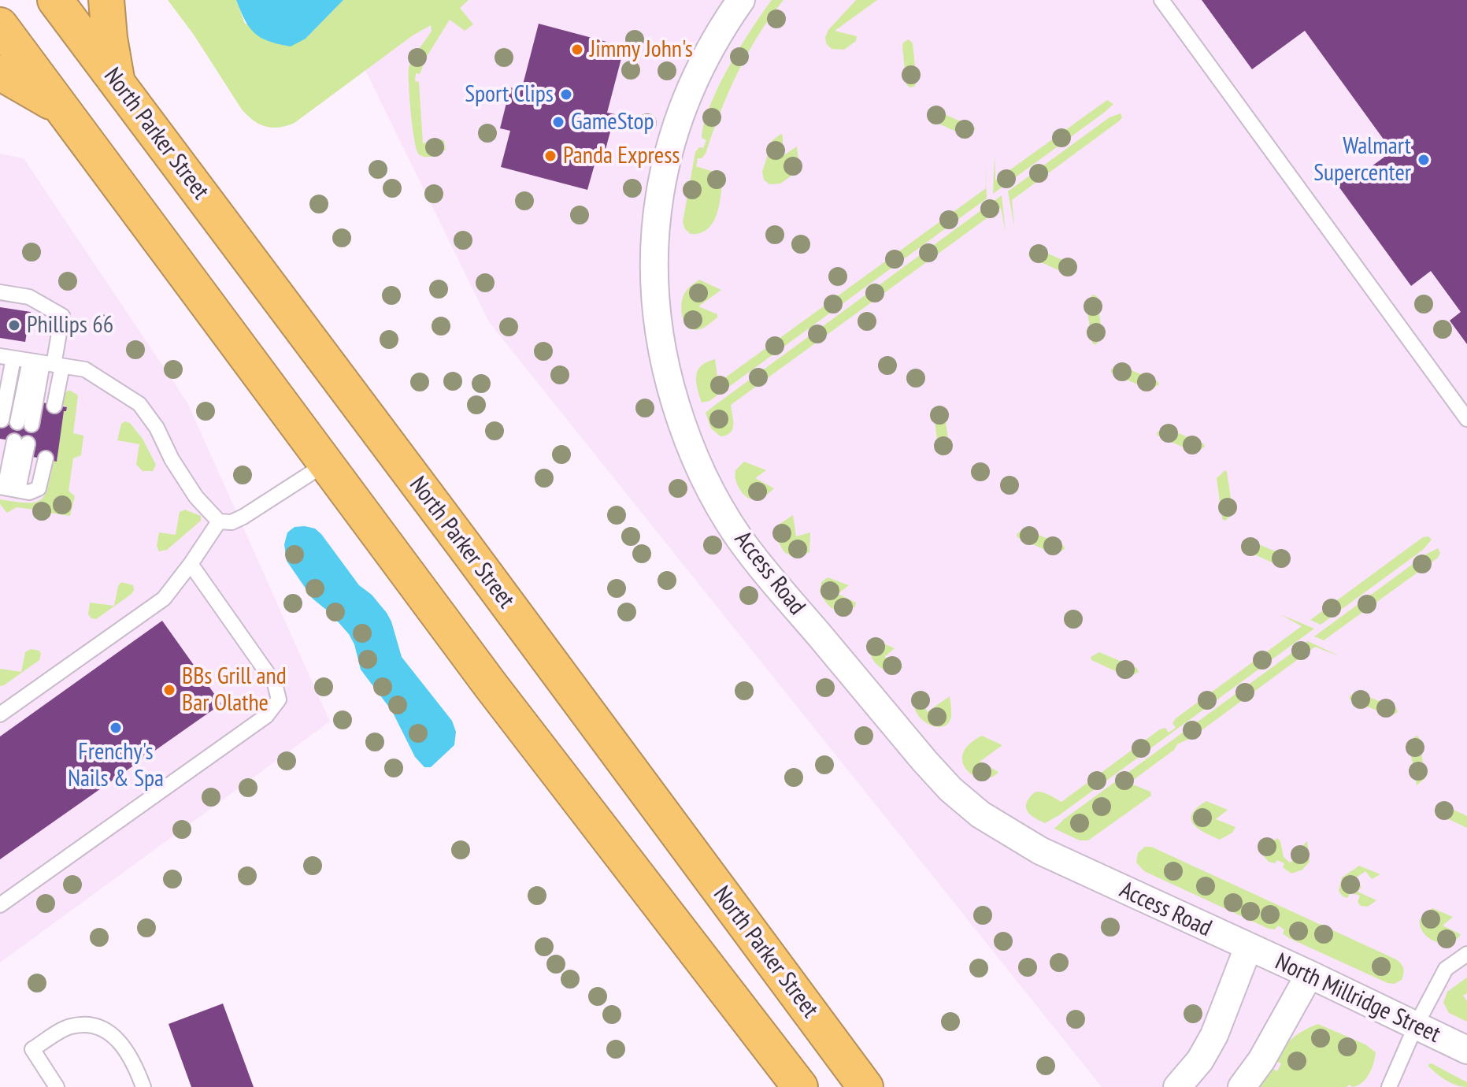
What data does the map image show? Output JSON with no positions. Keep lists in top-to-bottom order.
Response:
{
  "streets": {
    "highway": ["North Parker Street"],
    "street": ["Access Road", "North Millridge Street"]
  },
  "crossings": [
    ["Access Road", "North Millridge Street"]
  ],
  "places": [
    "Jimmy John's",
    "Sport Clips",
    "GameStop",
    "Panda Express",
    "Walmart Supercenter",
    "Phillips 66",
    "BBs Grill and Bar Olathe",
    "Frenchy's Nails & Spa"
  ]
}
